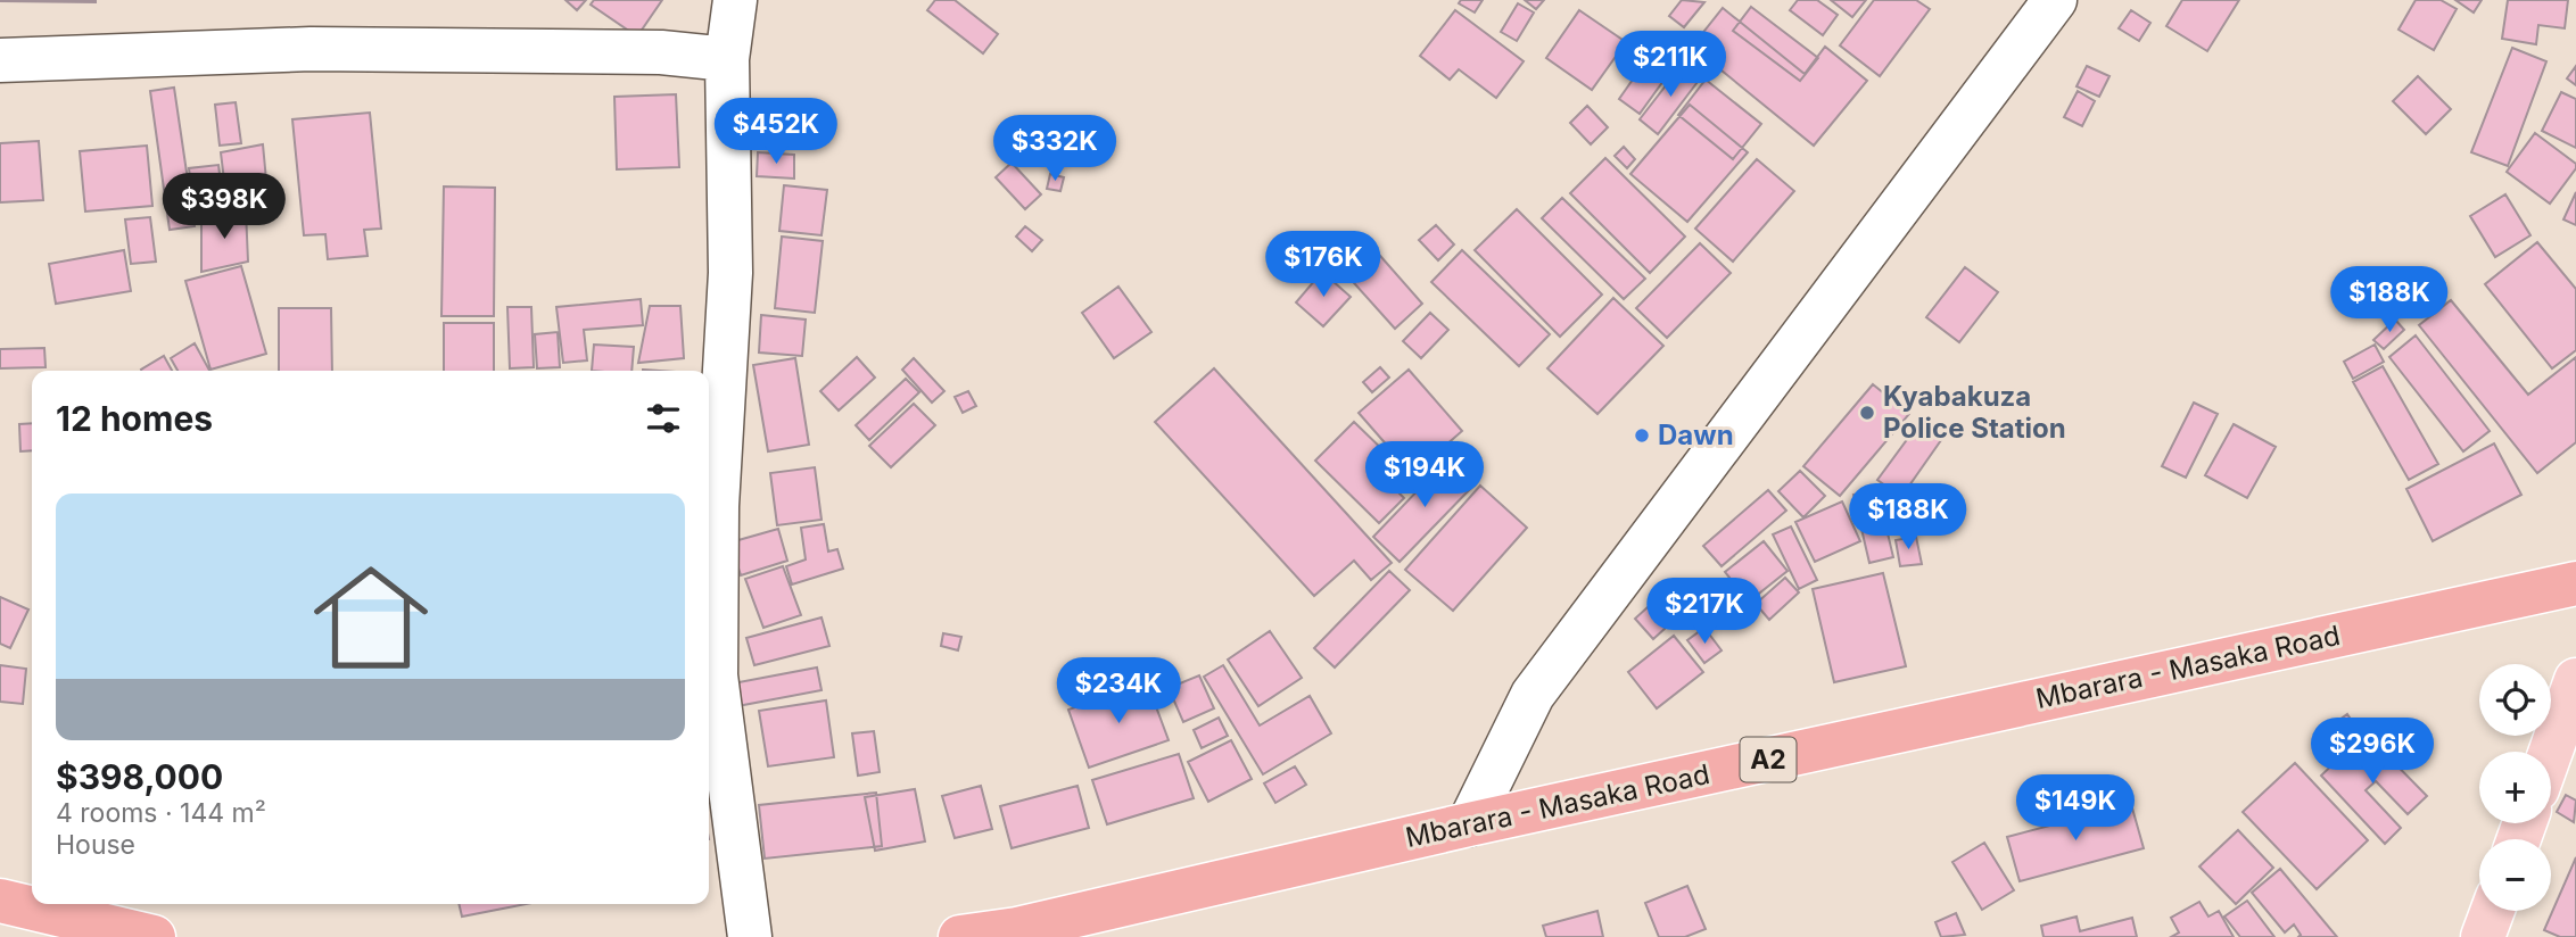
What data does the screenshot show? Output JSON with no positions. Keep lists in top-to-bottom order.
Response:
{
  "streets": {
    "highway": ["Mbarara - Masaka Road", "A2"]
  },
  "places": ["Kyabakuza Police Station", "Dawn"],
  "page": {
    "price": [
      "$211K",
      "$452K",
      "$332K",
      "$398K",
      "$176K",
      "$188K",
      "$194K",
      "$188K",
      "$217K",
      "$234K",
      "$296K",
      "$149K"
    ],
    "heading": "12 homes",
    "list": [
      {
        "name": "$398,000",
        "note": "4 rooms · 144 m² · House"
      }
    ],
    "map_buttons": ["+", "−"]
  }
}
